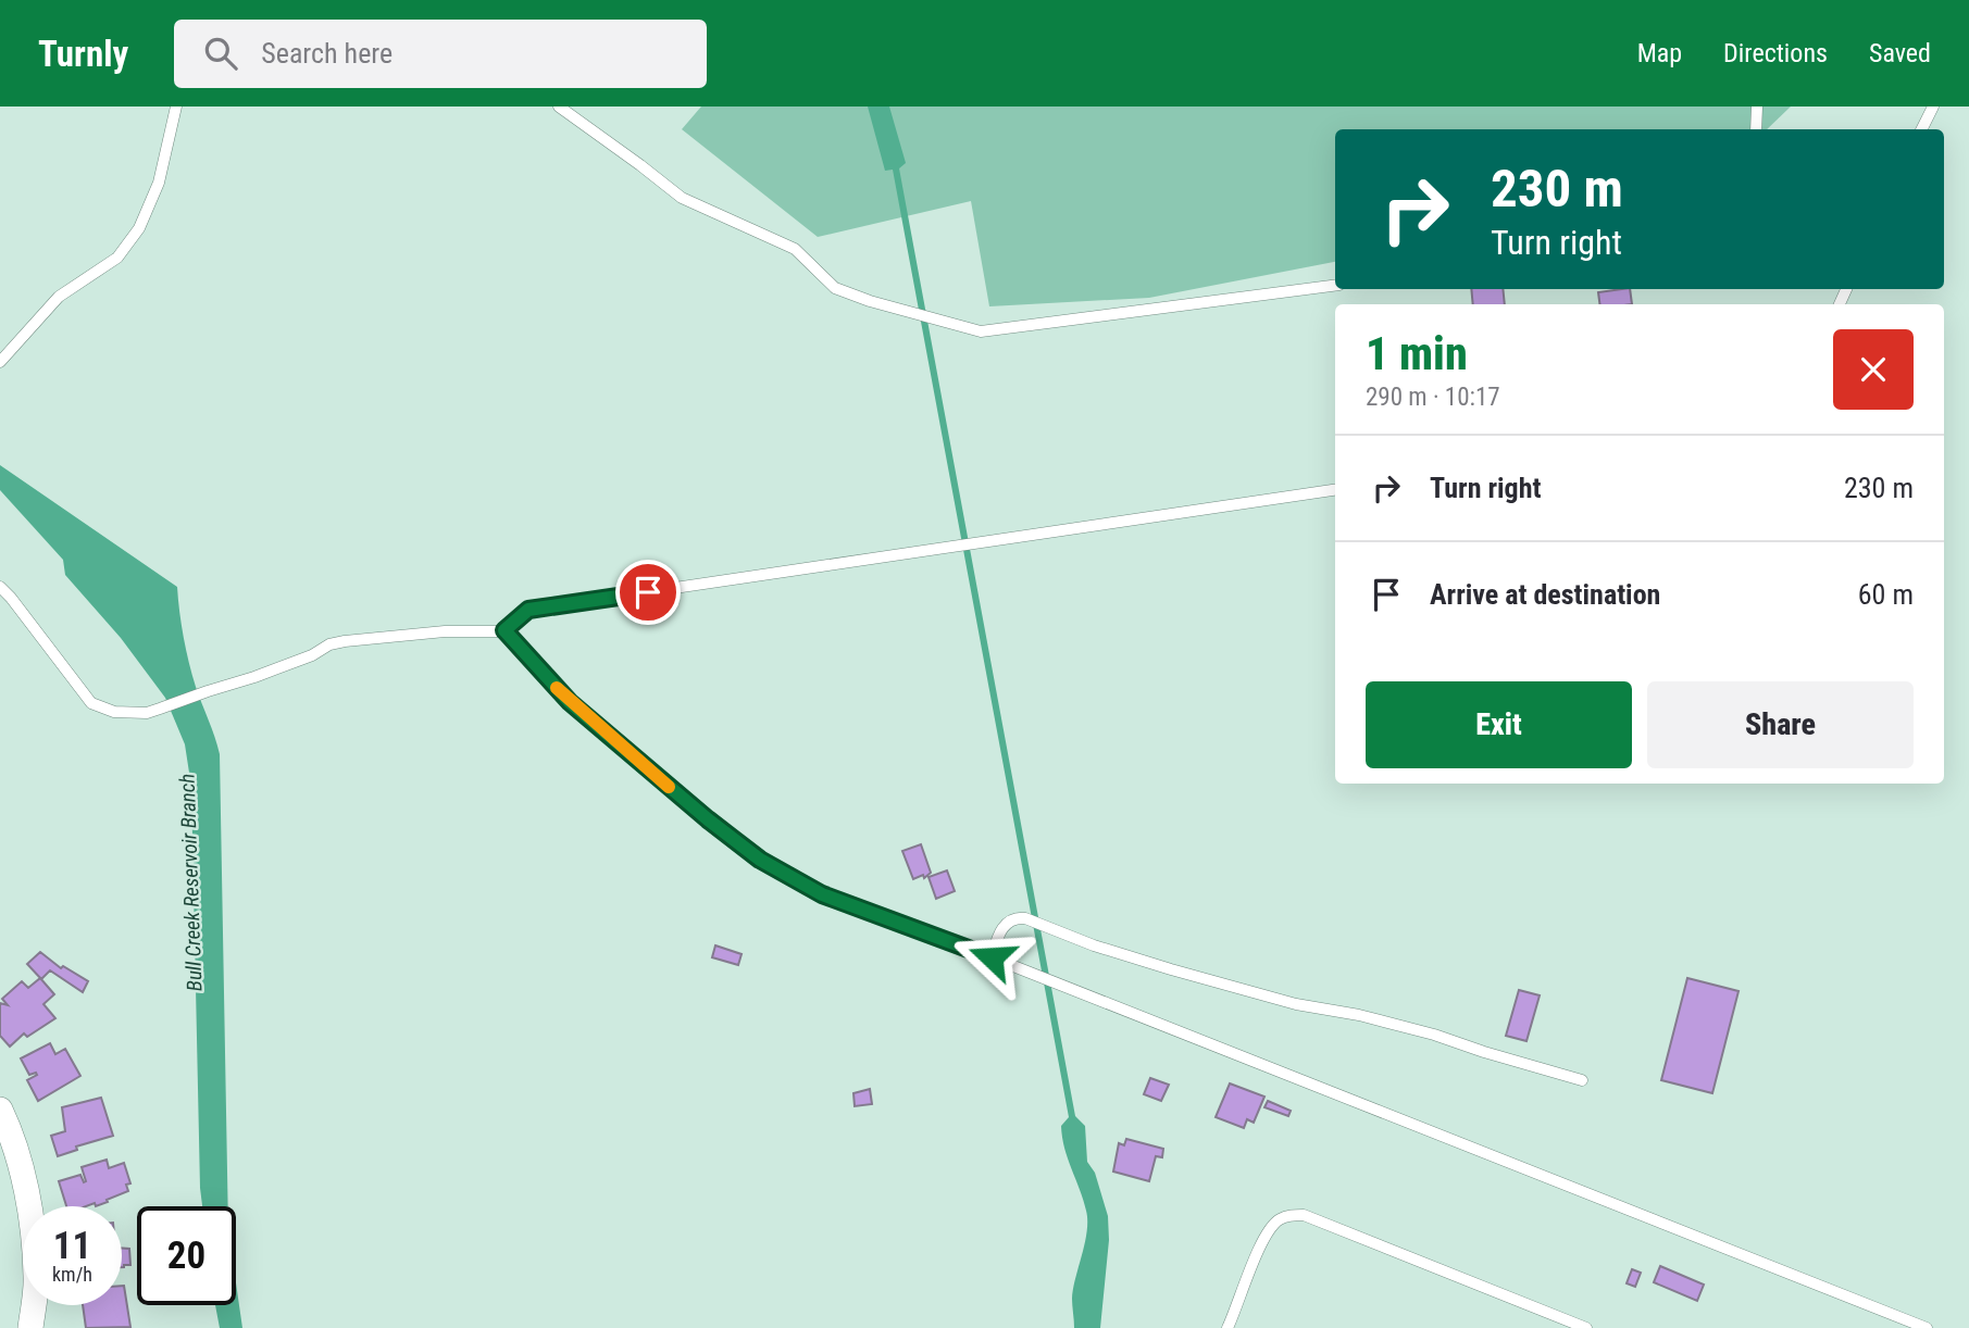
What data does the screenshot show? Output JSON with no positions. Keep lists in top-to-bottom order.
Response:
{
  "water": ["Bull Creek Reservoir Branch"],
  "page": {
    "header": "Turnly",
    "search": "Search here",
    "nav": ["Map", "Directions", "Saved"],
    "turn": ["230 m", "Turn right"],
    "heading": ["1 min", "290 m · 10:17"],
    "list": [
      {
        "name": "Turn right",
        "value": "230 m"
      },
      {
        "name": "Arrive at destination",
        "value": "60 m"
      }
    ],
    "buttons": ["Exit", "Share"],
    "speed": "11 km/h",
    "limit": "20"
  }
}
